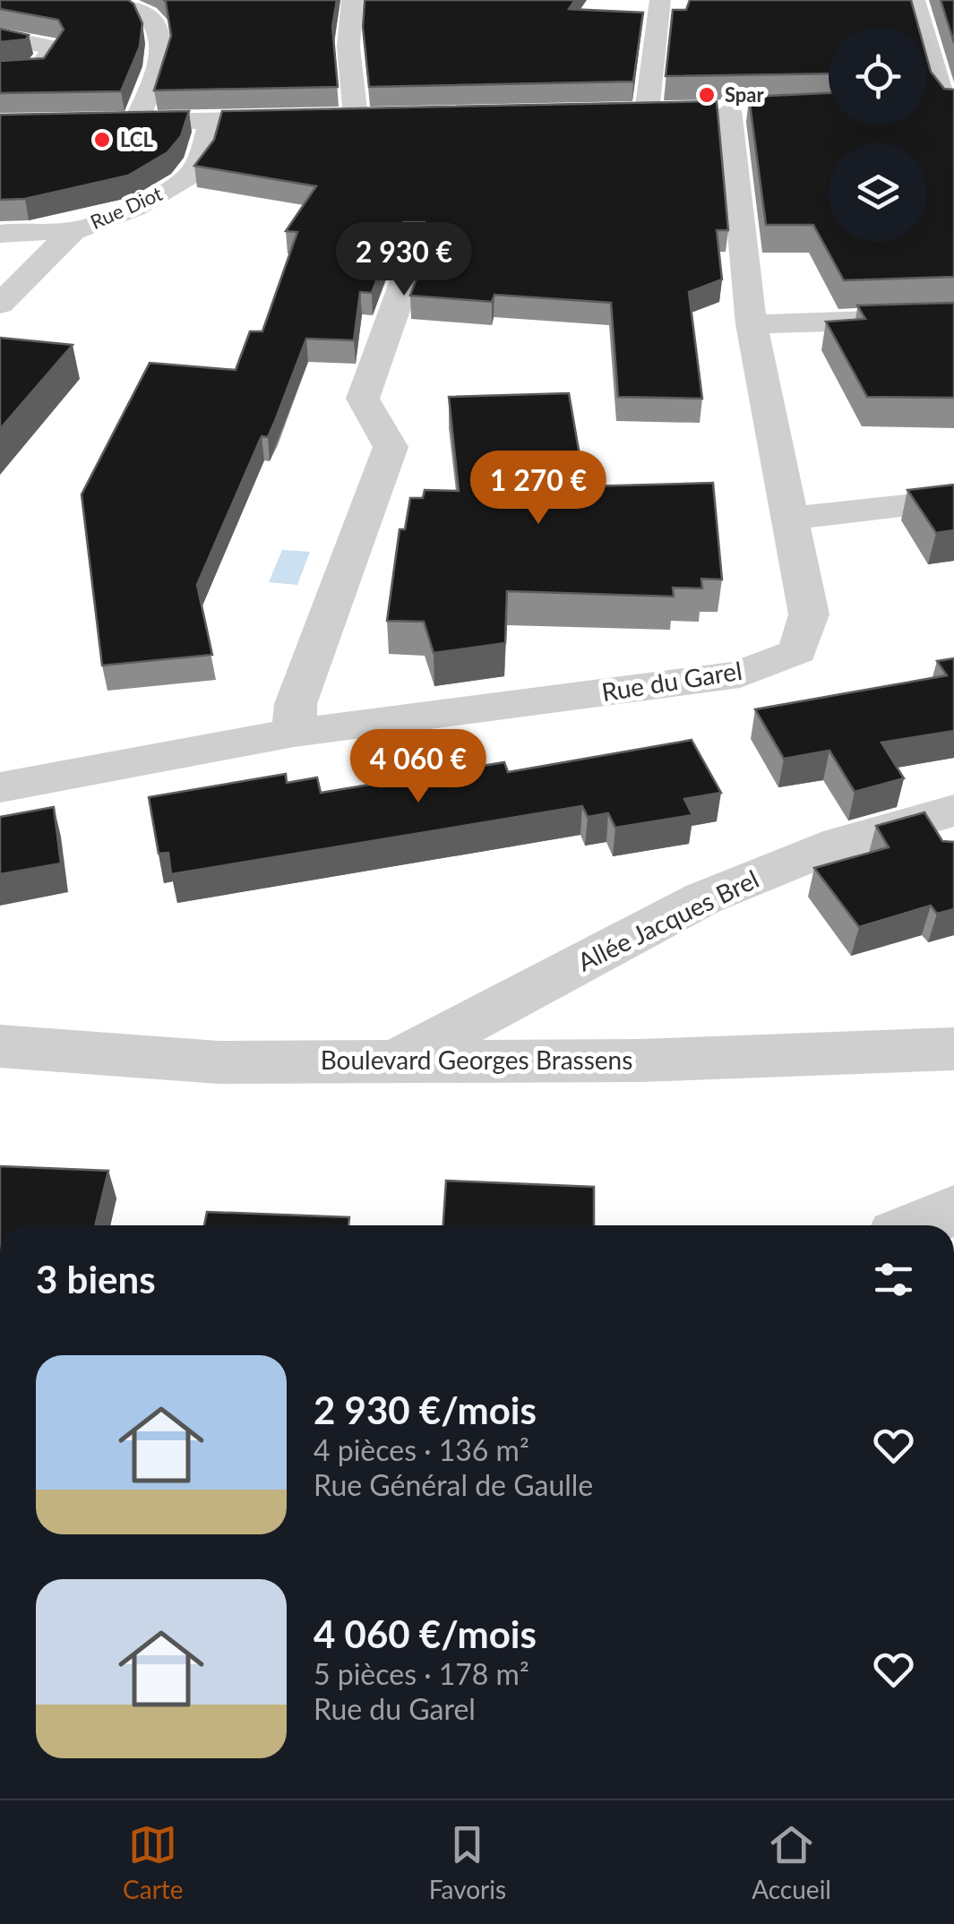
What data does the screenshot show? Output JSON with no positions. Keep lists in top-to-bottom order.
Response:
{
  "streets": {
    "street": [
      "Rue Diot",
      "Rue du Garel",
      "Allée Jacques Brel",
      "Boulevard Georges Brassens"
    ]
  },
  "crossings": [
    ["Allée Jacques Brel", "Boulevard Georges Brassens"]
  ],
  "places": ["Spar", "LCL"],
  "page": {
    "price": ["2 930 €", "1 270 €", "4 060 €"],
    "heading": "3 biens",
    "list": [
      {
        "name": "2 930 €/mois",
        "note": "4 pièces · 136 m² · Rue Général de Gaulle"
      },
      {
        "name": "4 060 €/mois",
        "note": "5 pièces · 178 m² · Rue du Garel"
      }
    ],
    "tabs": ["Carte", "Favoris", "Accueil"]
  }
}
